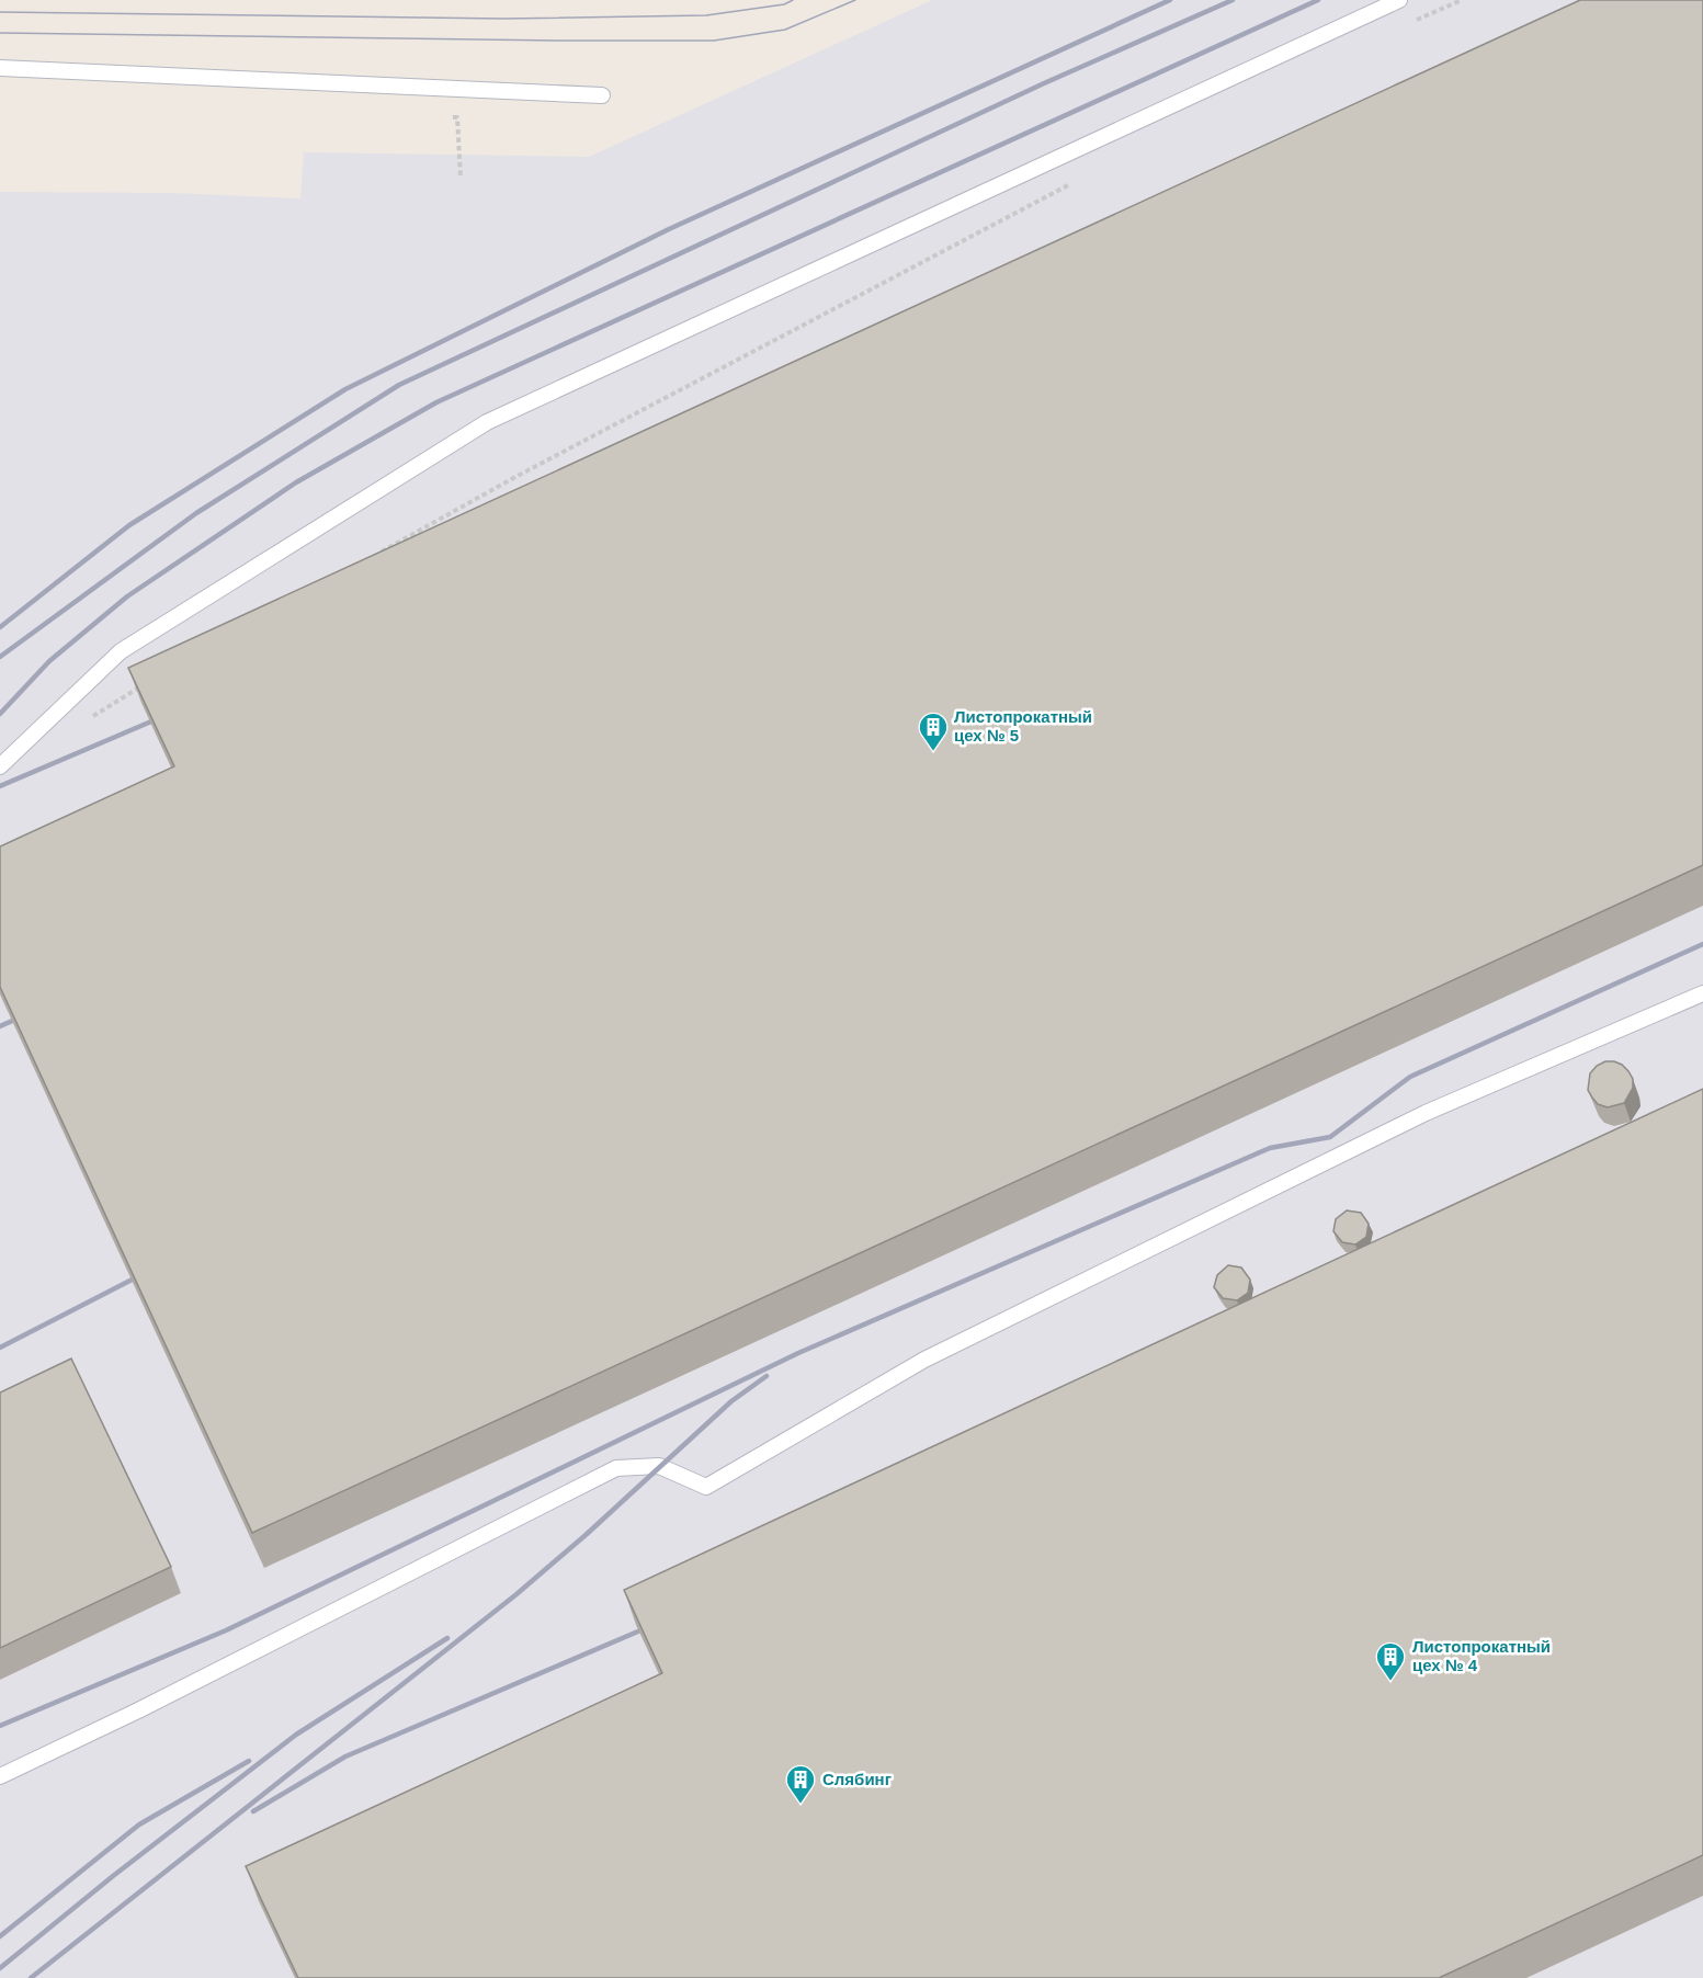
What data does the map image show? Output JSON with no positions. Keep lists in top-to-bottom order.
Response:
{
  "places": {
    "building": ["Листопрокатный цех № 5", "Листопрокатный цех № 4", "Слябинг"]
  }
}
